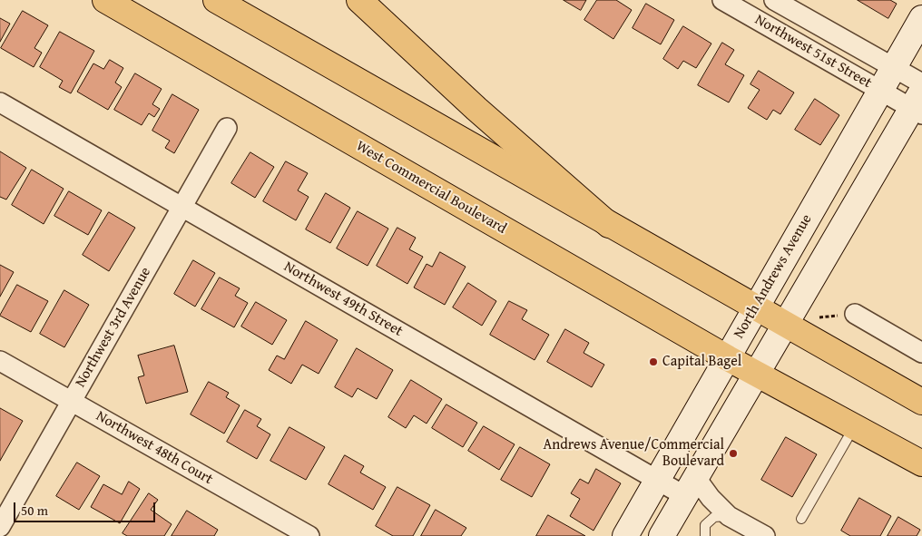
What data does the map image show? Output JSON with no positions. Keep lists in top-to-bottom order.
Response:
{
  "streets": {
    "main road": ["West Commercial Boulevard", "North Andrews Avenue"],
    "street": [
      "Northwest 51st Street",
      "Northwest 49th Street",
      "Northwest 3rd Avenue",
      "Northwest 48th Court"
    ]
  },
  "crossings": [
    ["Northwest 51st Street", "North Andrews Avenue"],
    ["West Commercial Boulevard", "North Andrews Avenue"],
    ["North Andrews Avenue", "Northwest 49th Street"],
    ["Northwest 49th Street", "Northwest 3rd Avenue"],
    ["Northwest 3rd Avenue", "Northwest 48th Court"]
  ],
  "places": ["Capital Bagel", "Andrews Avenue/Commercial Boulevard"],
  "scale_bar": "50 m"
}
